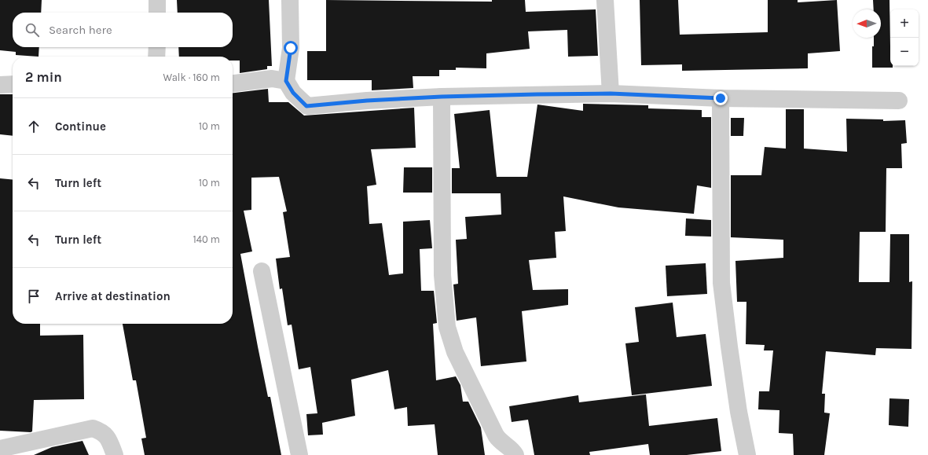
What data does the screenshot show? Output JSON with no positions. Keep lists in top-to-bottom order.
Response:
{
  "north": "left",
  "page": {
    "map_buttons": ["+", "−"],
    "search": "Search here",
    "heading": ["2 min", "Walk · 160 m"],
    "list": [
      ["Continue", "10 m"],
      ["Turn left", "10 m"],
      ["Turn left", "140 m"],
      "Arrive at destination"
    ]
  }
}
